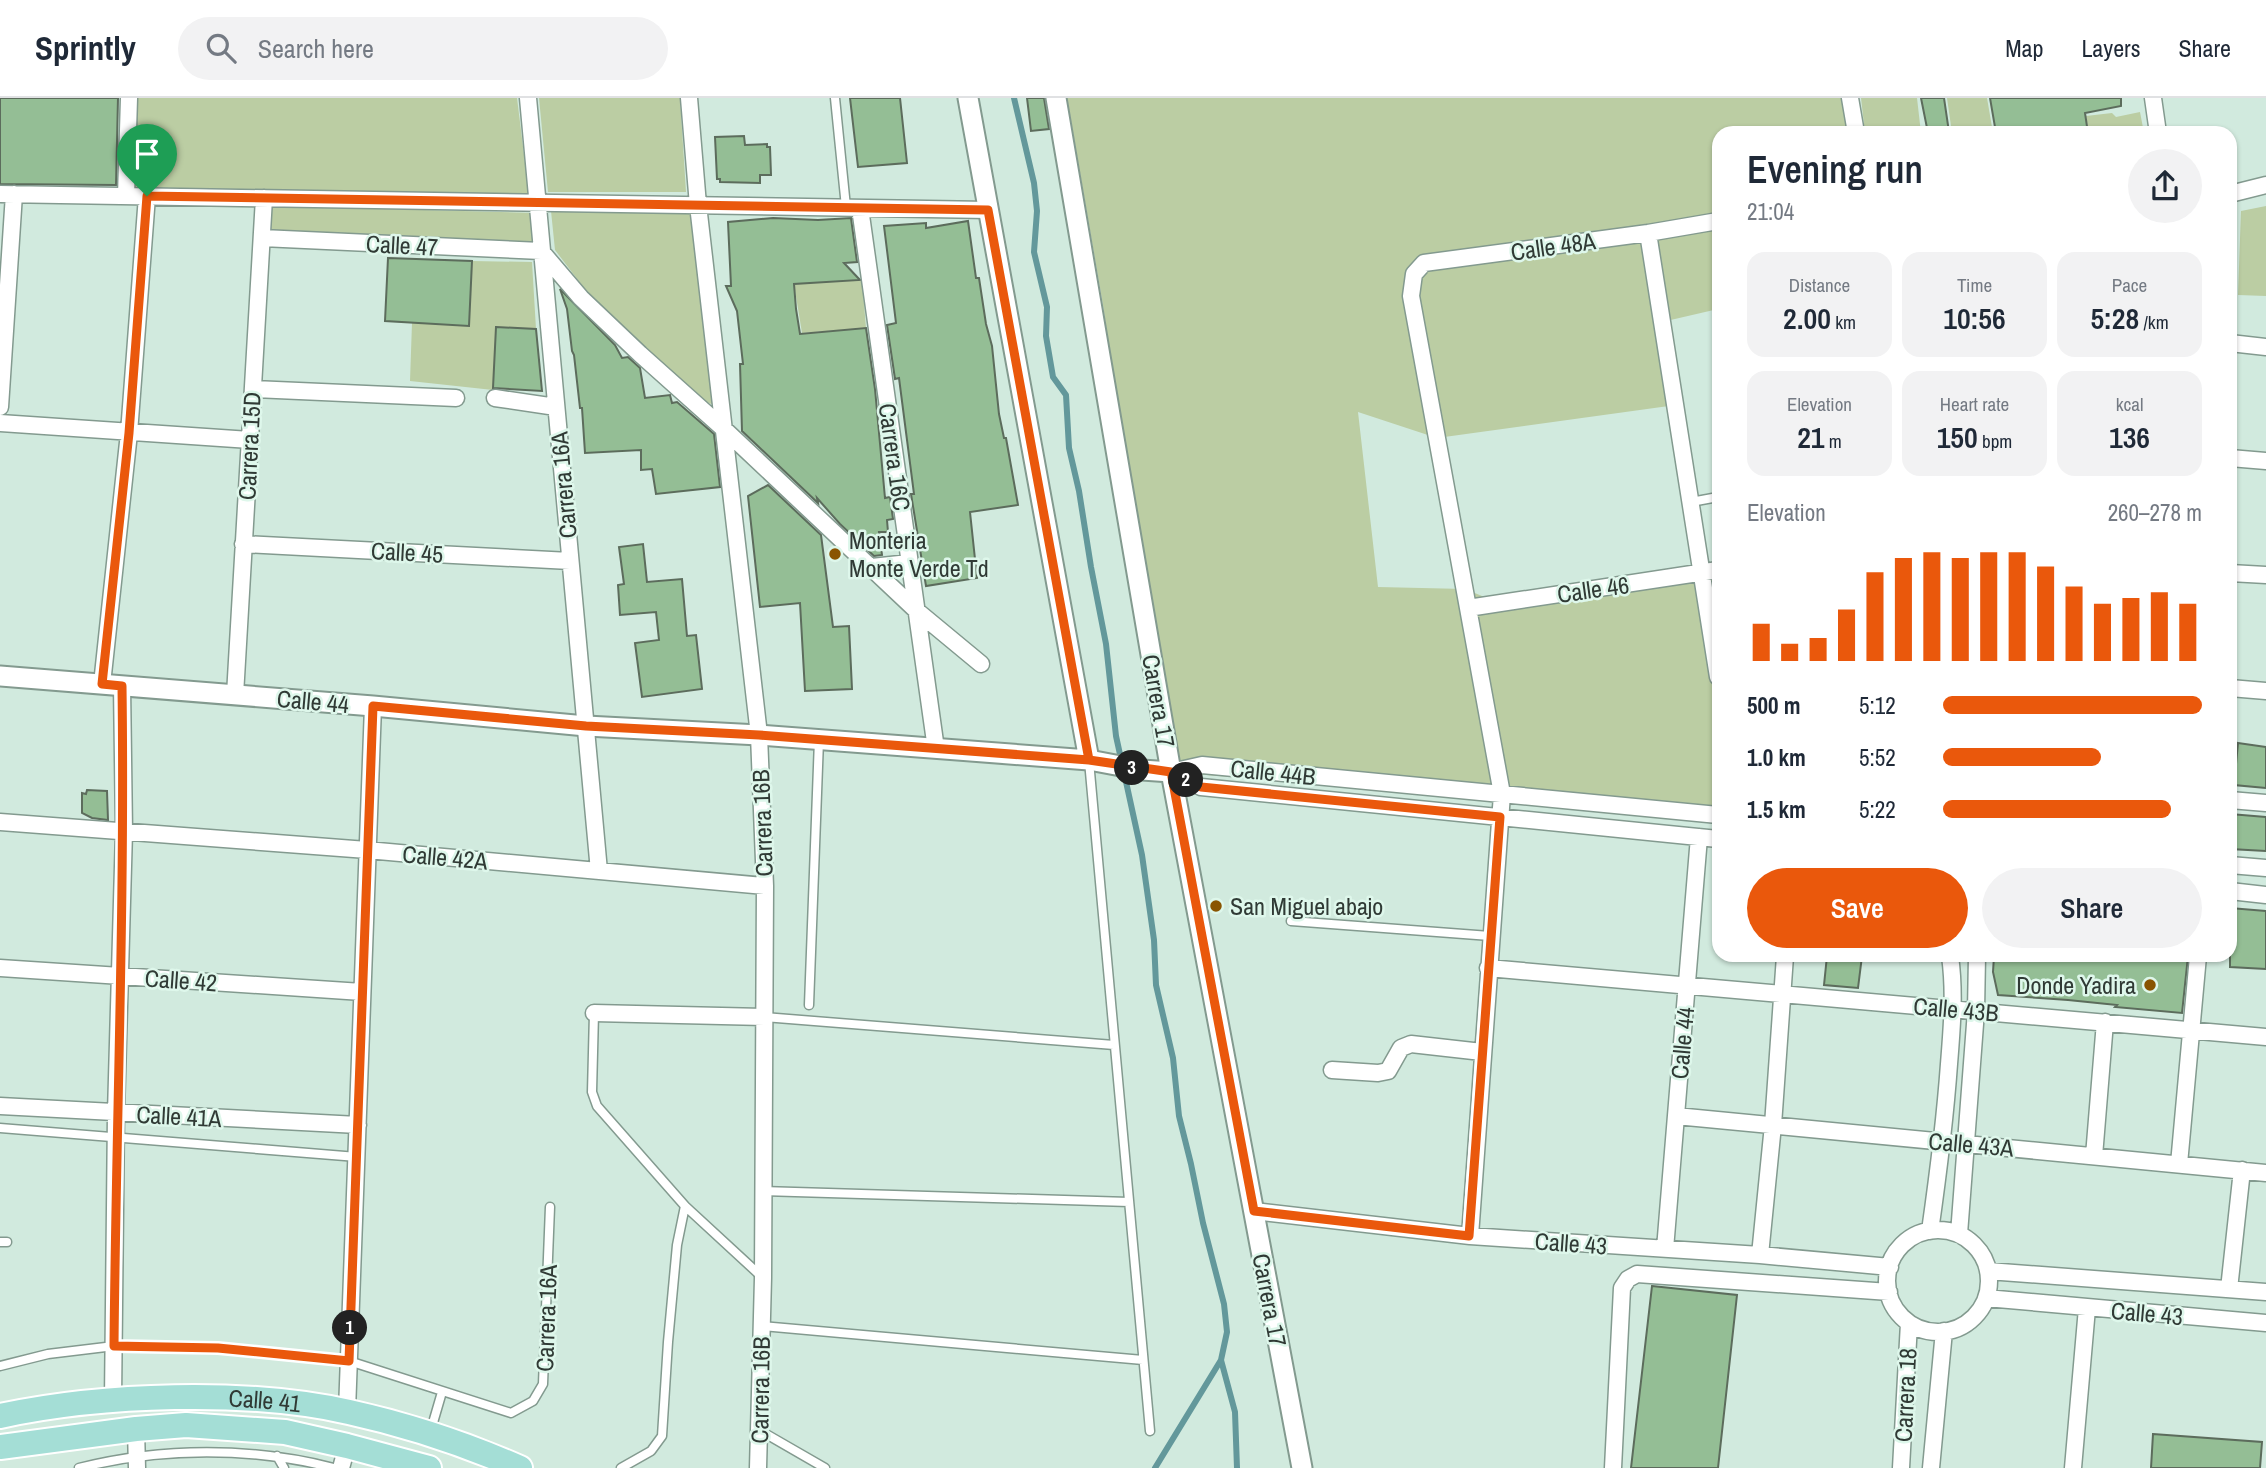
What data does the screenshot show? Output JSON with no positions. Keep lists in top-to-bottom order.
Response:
{
  "streets": {
    "main road": ["Calle 41"],
    "street": [
      "Calle 47",
      "Calle 48A",
      "Carrera 15D",
      "Carrera 16C",
      "Carrera 16A",
      "Calle 45",
      "Calle 46",
      "Calle 44",
      "Carrera 17",
      "Calle 44B",
      "Carrera 16B",
      "Calle 42A",
      "Calle 42",
      "Calle 43B",
      "Calle 41A",
      "Calle 43A",
      "Calle 43",
      "Carrera 18"
    ]
  },
  "crossings": [
    ["Calle 47", "Carrera 15D"],
    ["Calle 47", "Carrera 16A"],
    ["Calle 48A", "Calle 46"],
    ["Carrera 15D", "Calle 45"],
    ["Carrera 15D", "Calle 44"],
    ["Carrera 16C", "Calle 44"],
    ["Carrera 16A", "Calle 45"],
    ["Carrera 16A", "Calle 44"],
    ["Carrera 16A", "Calle 42A"],
    ["Calle 44", "Carrera 17"],
    ["Calle 44", "Calle 44B"],
    ["Calle 44", "Carrera 16B"],
    ["Calle 44", "Calle 43B"],
    ["Calle 44", "Calle 43A"],
    ["Calle 44", "Calle 43"],
    ["Carrera 17", "Calle 44B"],
    ["Carrera 17", "Calle 43"],
    ["Carrera 16B", "Calle 42A"],
    ["Calle 43", "Carrera 18"]
  ],
  "places": ["Monteria Monte Verde Td", "San Miguel abajo", "Donde Yadira"],
  "page": {
    "header": "Sprintly",
    "search": "Search here",
    "nav": ["Map", "Layers", "Share"],
    "heading": ["Evening run", "21:04"],
    "stats": [
      ["Distance", "2.00 km"],
      ["Time", "10:56"],
      ["Pace", "5:28 /km"],
      ["Elevation", "21 m"],
      ["Heart rate", "150 bpm"],
      ["kcal", "136"]
    ],
    "chart": ["Elevation", "260–278 m"],
    "list": [
      {
        "name": "500 m",
        "note": "5:12"
      },
      {
        "name": "1.0 km",
        "note": "5:52"
      },
      {
        "name": "1.5 km",
        "note": "5:22"
      }
    ],
    "pins": ["3", "2", "1"],
    "buttons": ["Save", "Share"]
  }
}
